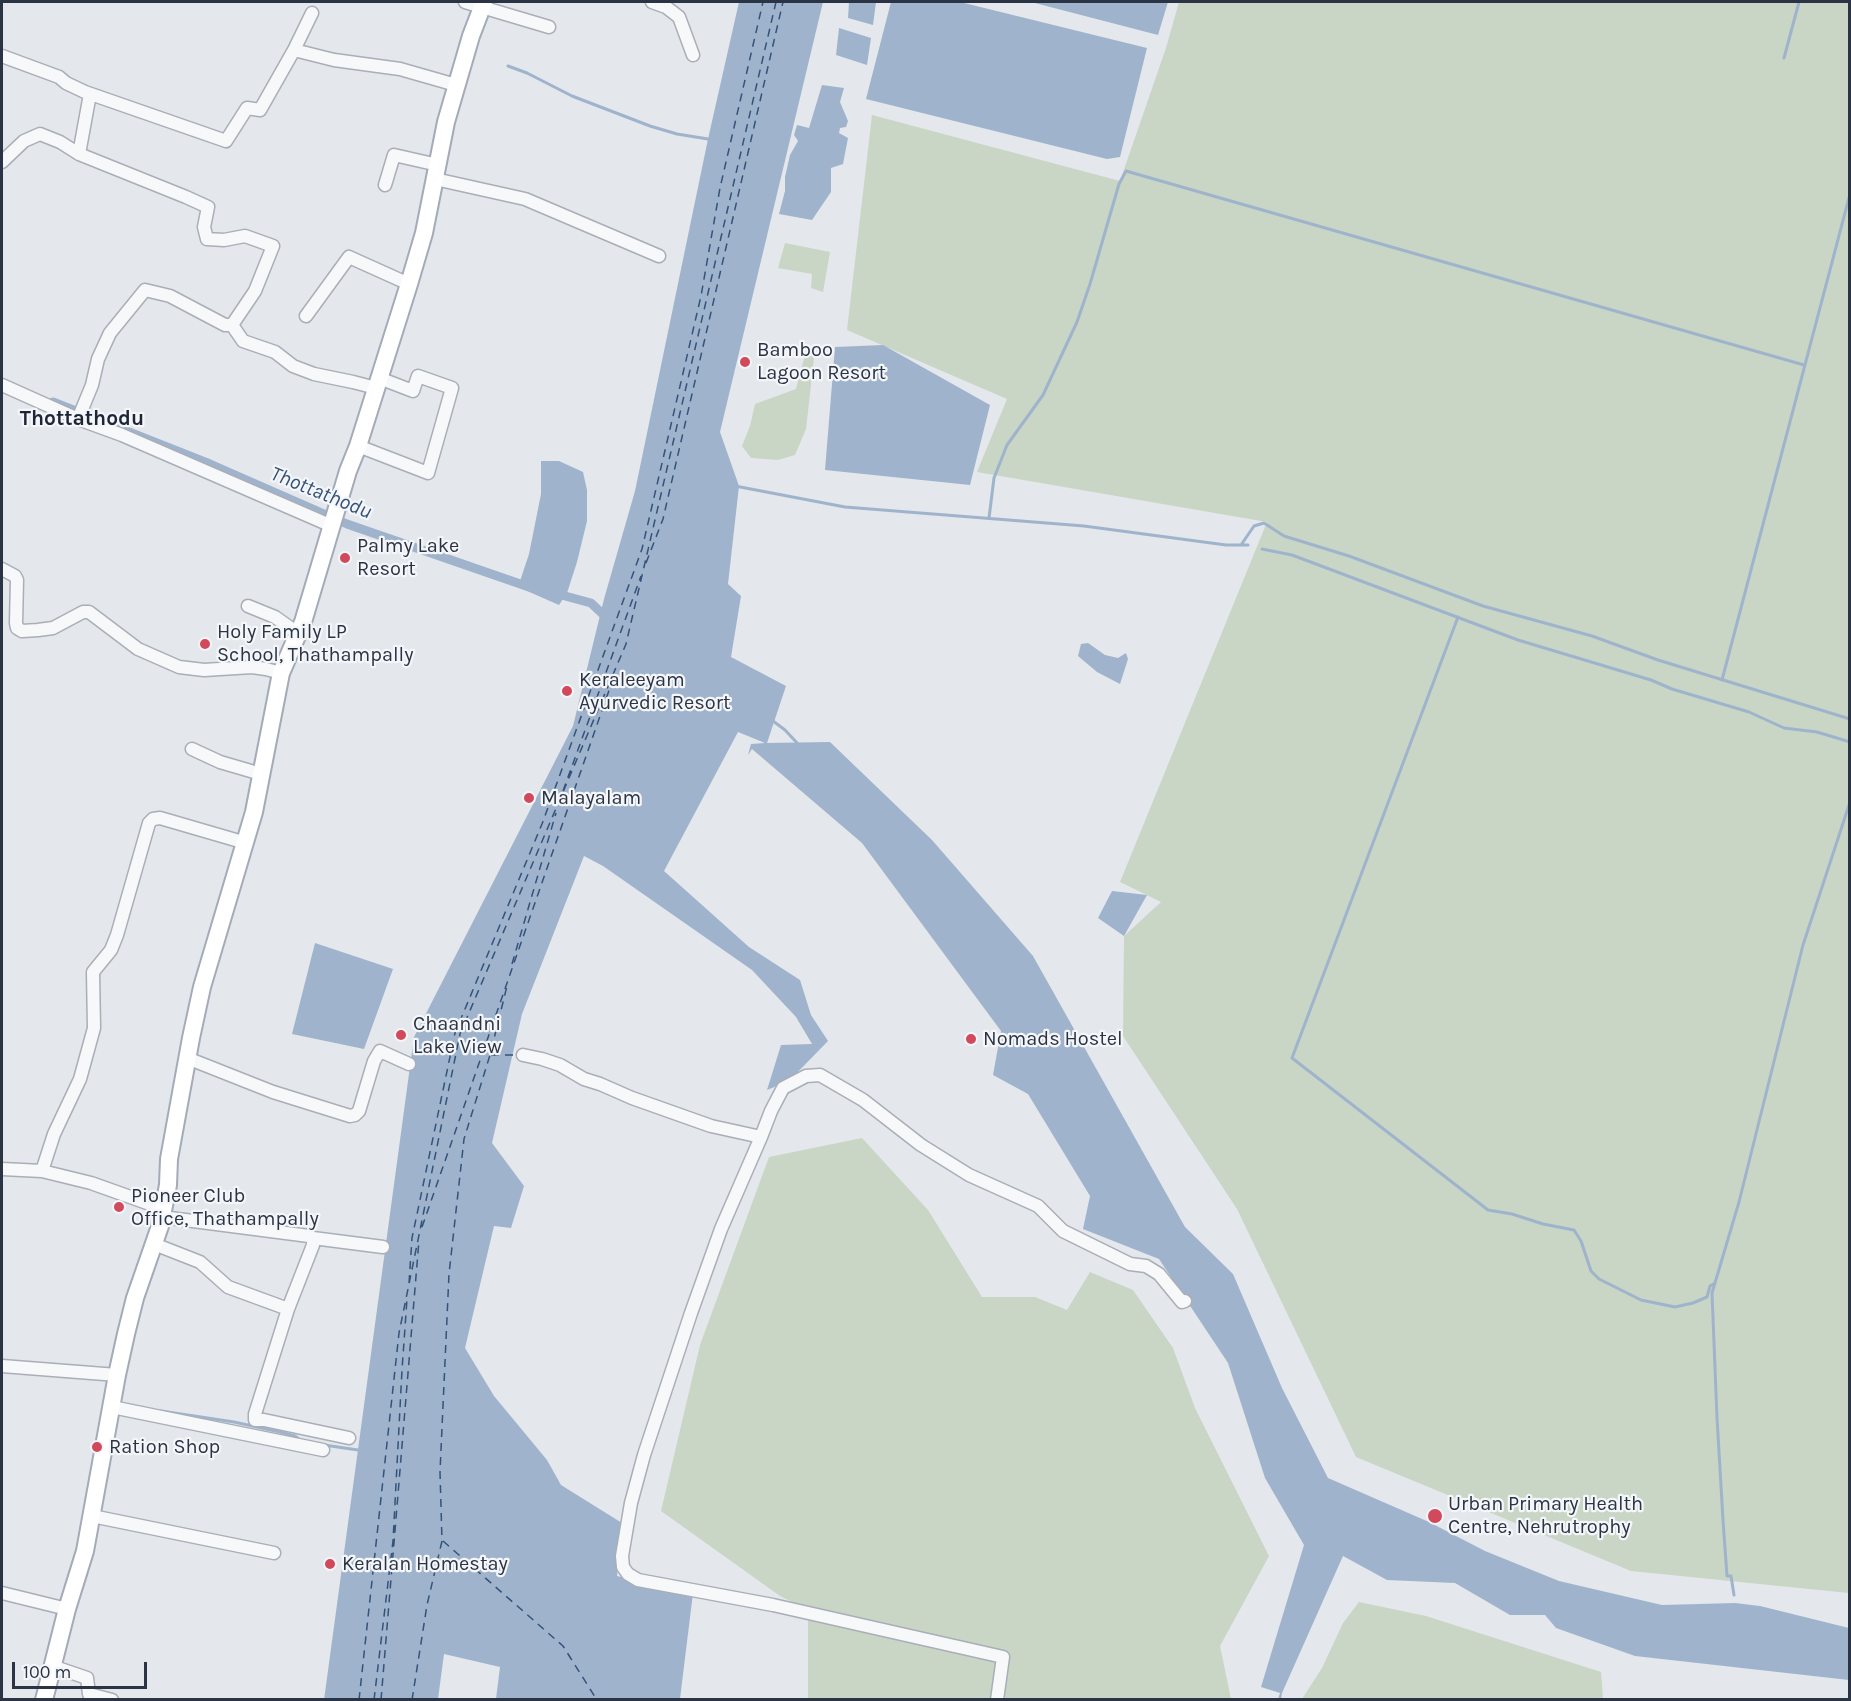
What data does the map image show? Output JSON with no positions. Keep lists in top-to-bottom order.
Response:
{
  "districts": ["Thottathodu"],
  "water": ["Thottathodu"],
  "places": [
    "Bamboo Lagoon Resort",
    "Palmy Lake Resort",
    "Holy Family LP School, Thathampally",
    "Keraleeyam Ayurvedic Resort",
    "Malayalam",
    "Chaandni Lake View",
    "Nomads Hostel",
    "Pioneer Club Office, Thathampally",
    "Ration Shop",
    "Urban Primary Health Centre, Nehrutrophy",
    "Keralan Homestay"
  ],
  "scale_bar": "100 m"
}
